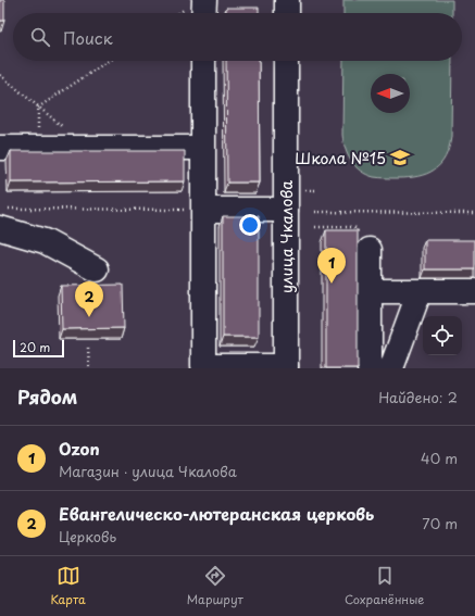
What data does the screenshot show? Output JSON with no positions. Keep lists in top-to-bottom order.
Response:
{
  "streets": {
    "main road": ["улица Чкалова"]
  },
  "places": {
    "school or university": ["Школа №15"]
  },
  "scale_bar": "20 m",
  "north": "left",
  "page": {
    "search": "Поиск",
    "pins": ["1", "2"],
    "scale": "20 m",
    "heading": ["Рядом", "Найдено: 2"],
    "list": [
      {
        "mark": "1",
        "name": "Ozon",
        "note": "Магазин · улица Чкалова",
        "value": "40 m"
      },
      {
        "mark": "2",
        "name": "Евангелическо-лютеранская церковь",
        "note": "Церковь",
        "value": "70 m"
      }
    ],
    "nav": ["Карта", "Маршрут", "Сохранённые"]
  }
}
